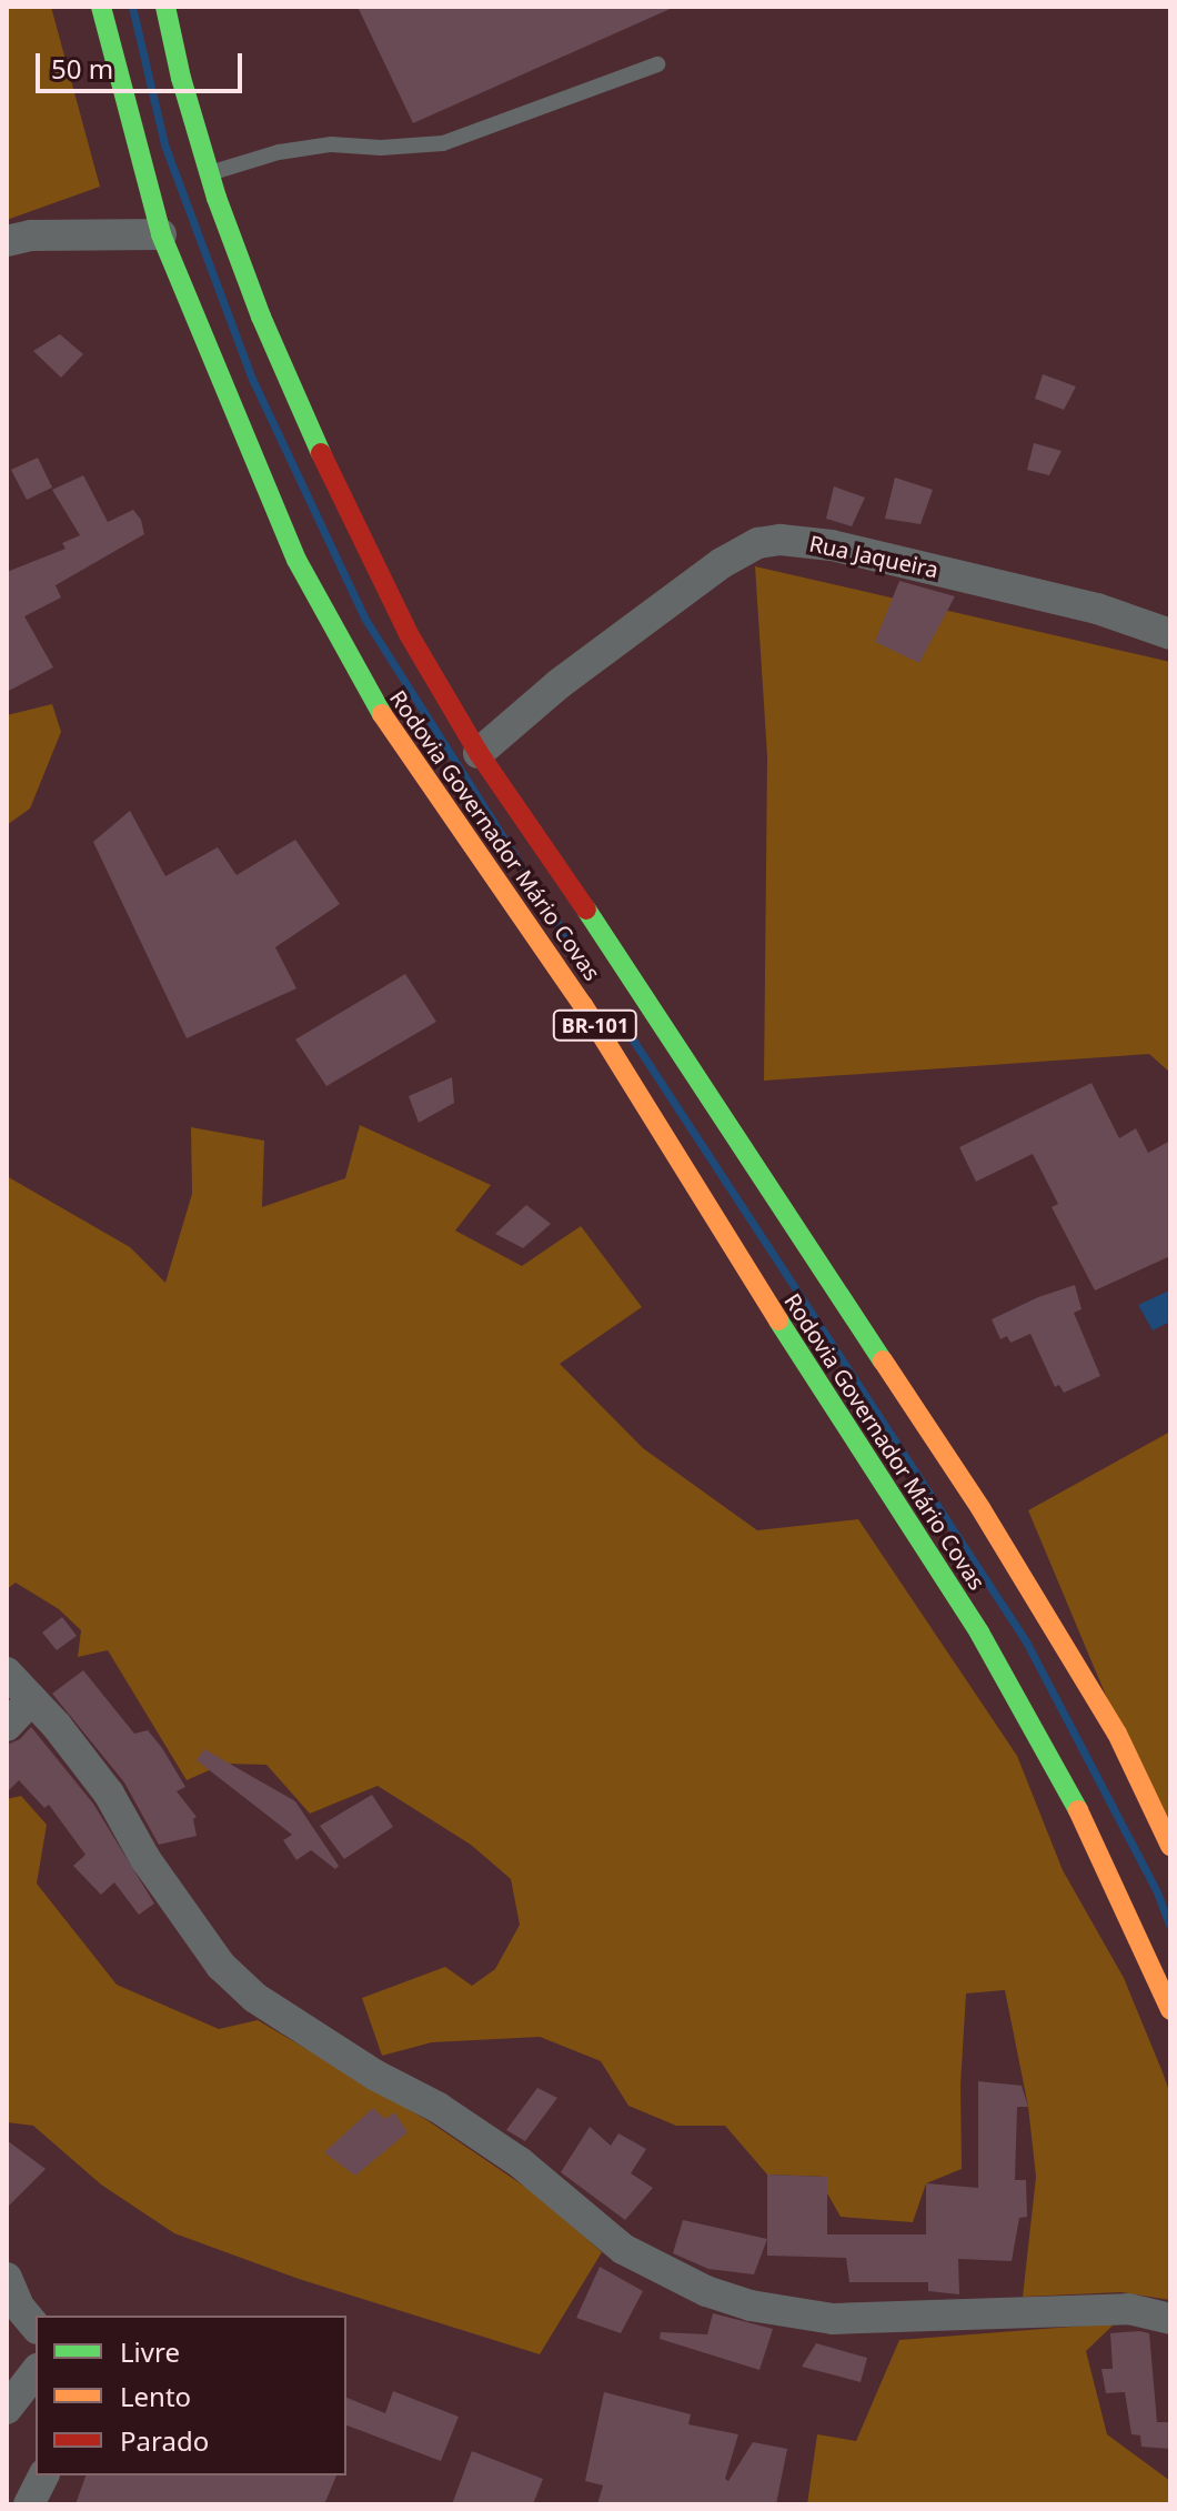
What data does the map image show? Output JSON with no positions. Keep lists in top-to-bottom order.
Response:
{
  "streets": {
    "highway": ["Rodovia Governador Mário Covas", "BR-101"],
    "street": ["Rua Jaqueira"]
  },
  "crossings": [
    ["Rua Jaqueira", "Rodovia Governador Mário Covas"]
  ],
  "legend": ["Livre", "Lento", "Parado"],
  "scale_bar": "50 m"
}
